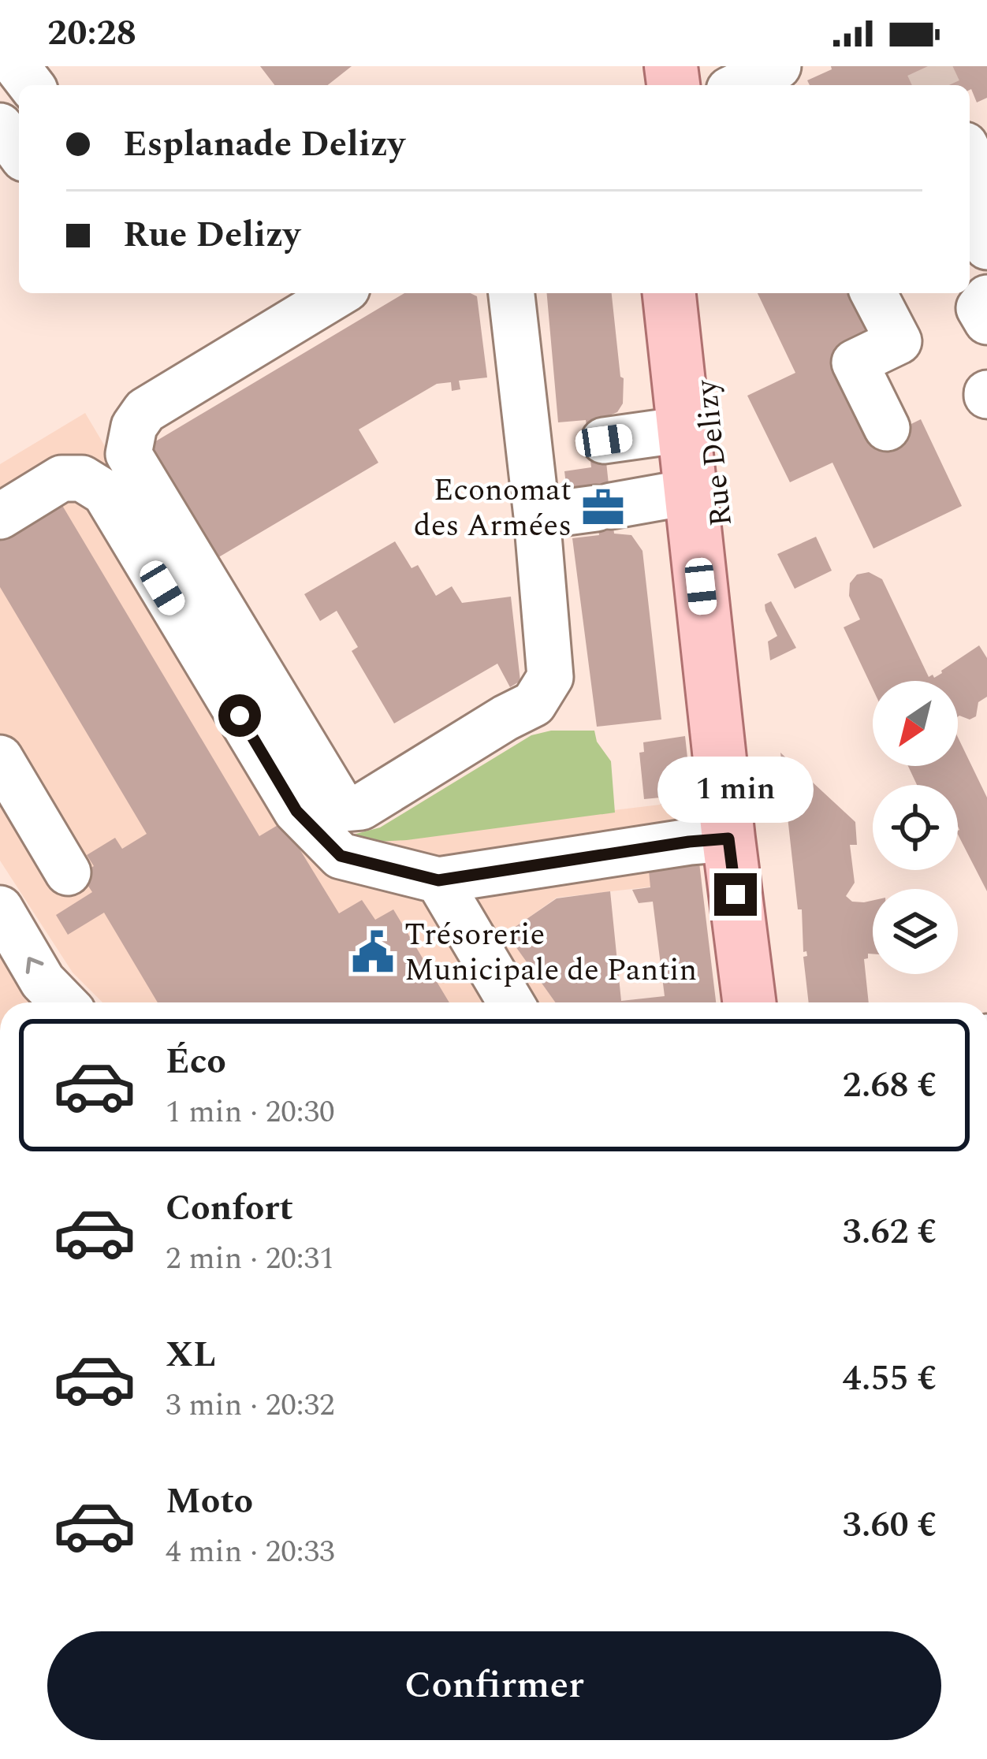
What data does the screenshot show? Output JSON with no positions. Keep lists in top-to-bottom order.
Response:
{
  "streets": {
    "main road": ["Rue Delizy"]
  },
  "places": {
    "office": ["Economat des Armées"],
    "public building": ["Trésorerie Municipale de Pantin"]
  },
  "north": "bottom left",
  "page": {
    "status": "20:28",
    "banner": ["Esplanade Delizy", "Rue Delizy"],
    "bubble": "1 min",
    "list": [
      {
        "name": "Éco",
        "note": "1 min · 20:30",
        "value": "2.68 €"
      },
      {
        "name": "Confort",
        "note": "2 min · 20:31",
        "value": "3.62 €"
      },
      {
        "name": "XL",
        "note": "3 min · 20:32",
        "value": "4.55 €"
      },
      {
        "name": "Moto",
        "note": "4 min · 20:33",
        "value": "3.60 €"
      }
    ],
    "buttons": "Confirmer"
  }
}
